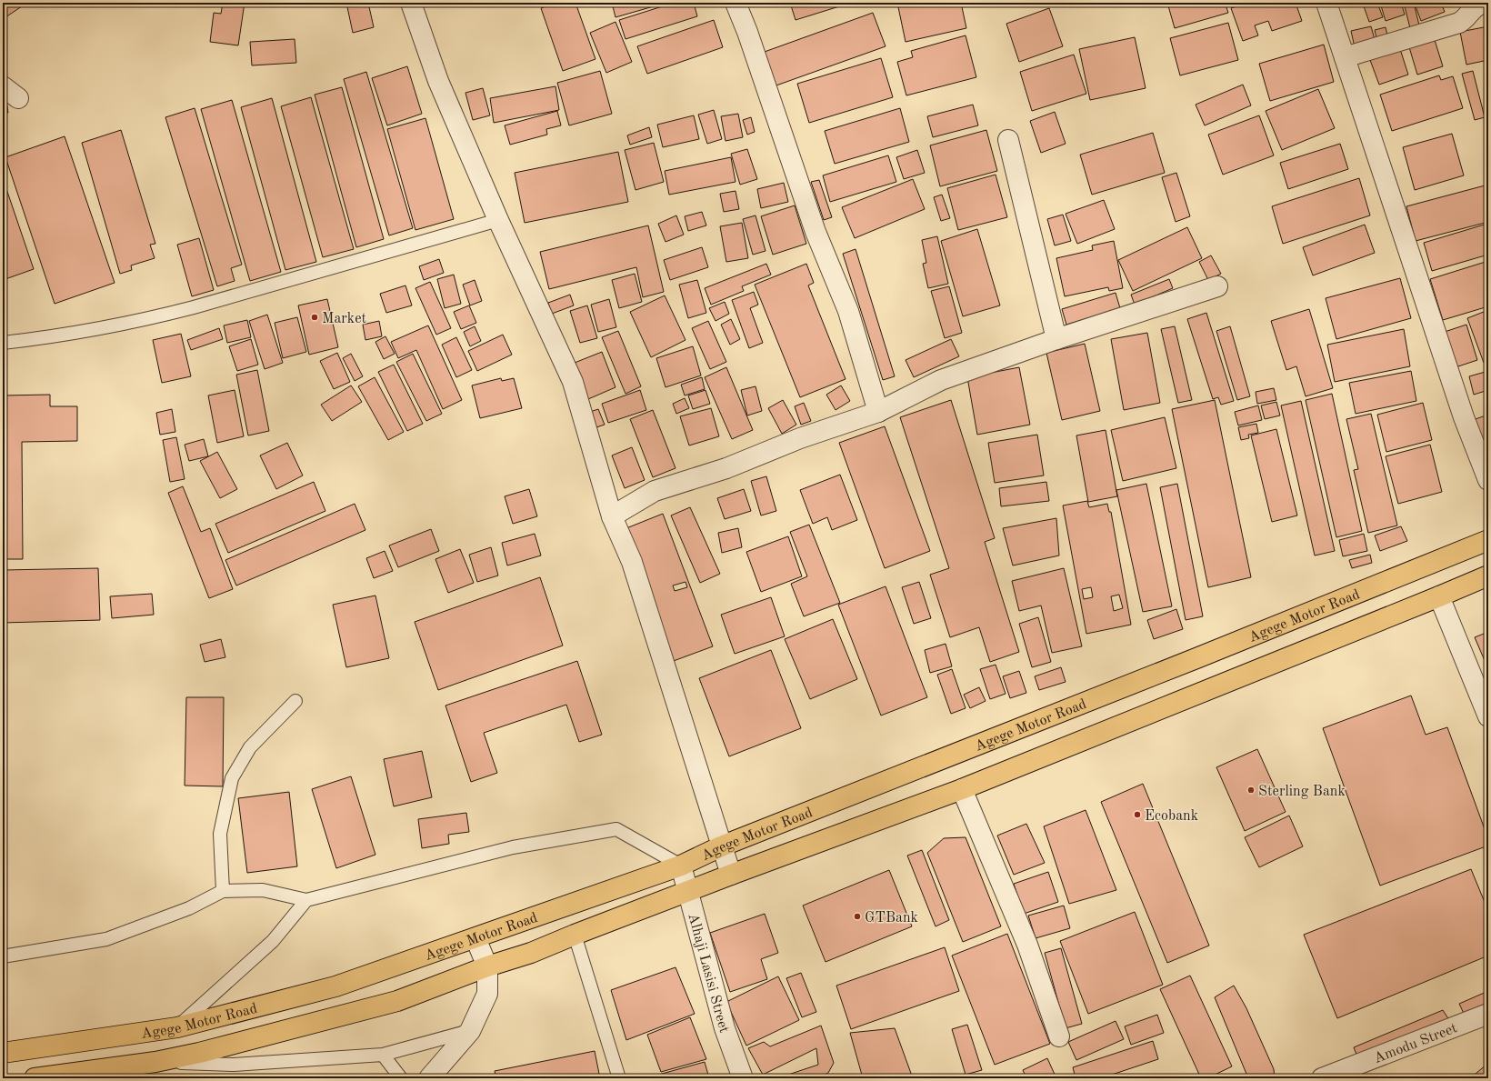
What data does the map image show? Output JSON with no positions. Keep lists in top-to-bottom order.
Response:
{
  "streets": {
    "highway": ["Agege Motor Road"],
    "street": ["Alhaji Lasisi Street", "Amodu Street"]
  },
  "crossings": [
    ["Agege Motor Road", "Alhaji Lasisi Street"]
  ],
  "places": [
    "Market",
    "Sterling Bank",
    "Ecobank",
    "GTBank"
  ]
}
